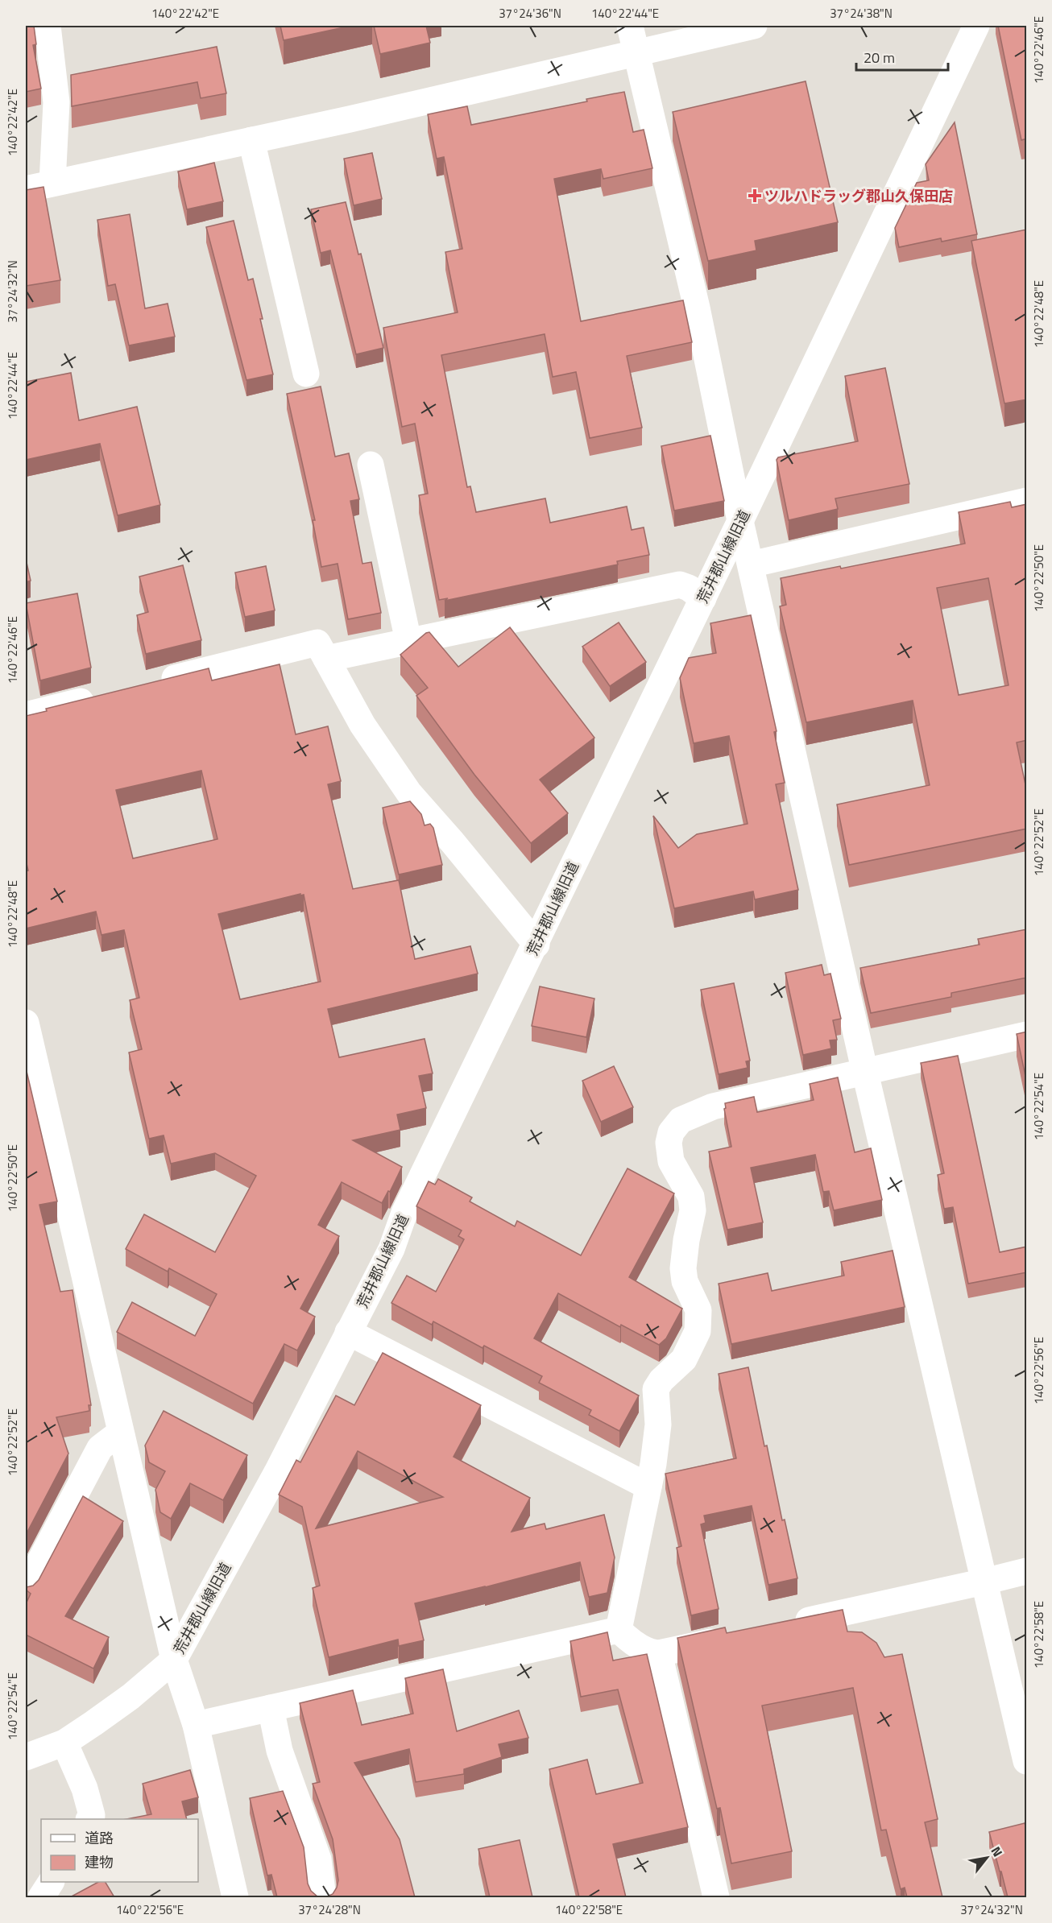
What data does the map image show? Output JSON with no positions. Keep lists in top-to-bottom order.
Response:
{
  "streets": {
    "street": ["荒井郡山線旧道"]
  },
  "places": {
    "health": ["ツルハドラッグ郡山久保田店"]
  },
  "legend": ["道路", "建物"],
  "scale_bar": "20 m",
  "north": "top right",
  "coordinates": [
    "140°22'42\"E",
    "37°24'36\"N",
    "140°22'44\"E",
    "37°24'38\"N",
    "140°22'46\"E",
    "37°24'32\"N",
    "140°22'48\"E",
    "140°22'50\"E",
    "140°22'52\"E",
    "140°22'54\"E",
    "140°22'56\"E",
    "140°22'58\"E",
    "37°24'28\"N"
  ]
}
